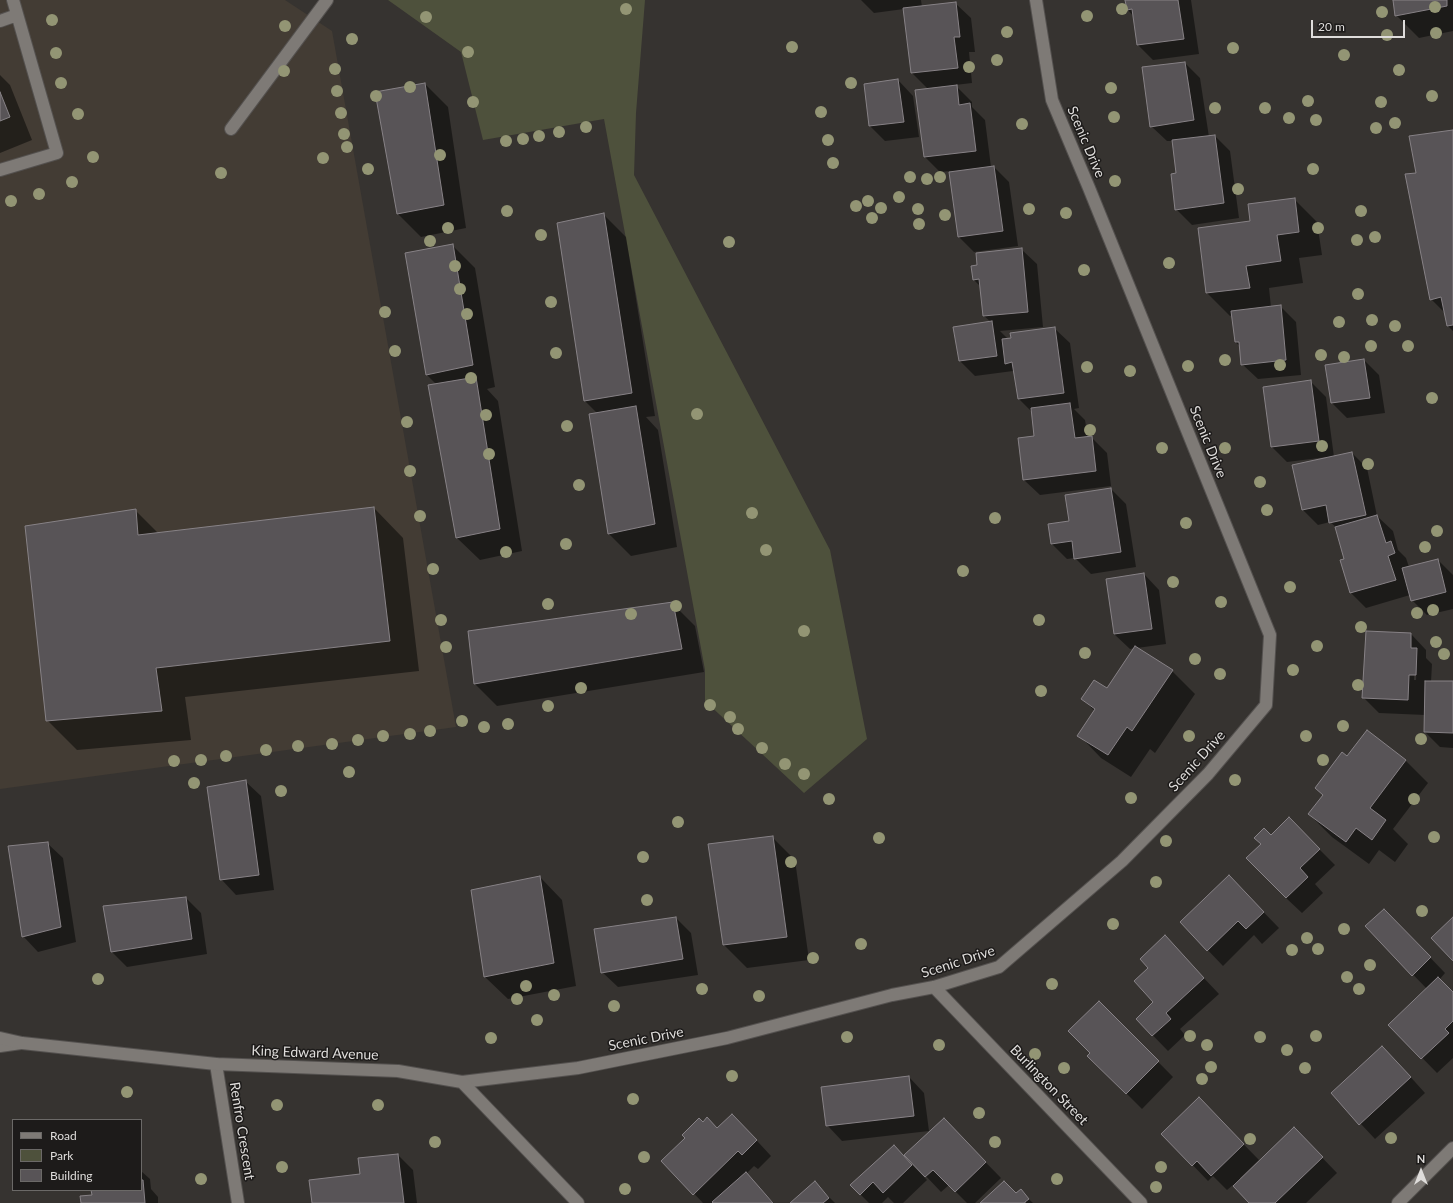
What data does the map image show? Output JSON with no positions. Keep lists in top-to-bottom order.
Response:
{
  "streets": {
    "street": [
      "Scenic Drive",
      "King Edward Avenue",
      "Burlington Street",
      "Renfro Crescent"
    ]
  },
  "crossings": [
    ["Scenic Drive", "King Edward Avenue"],
    ["Scenic Drive", "Burlington Street"],
    ["King Edward Avenue", "Renfro Crescent"]
  ],
  "legend": ["Road", "Park", "Building"],
  "scale_bar": "20 m",
  "north": "top"
}
